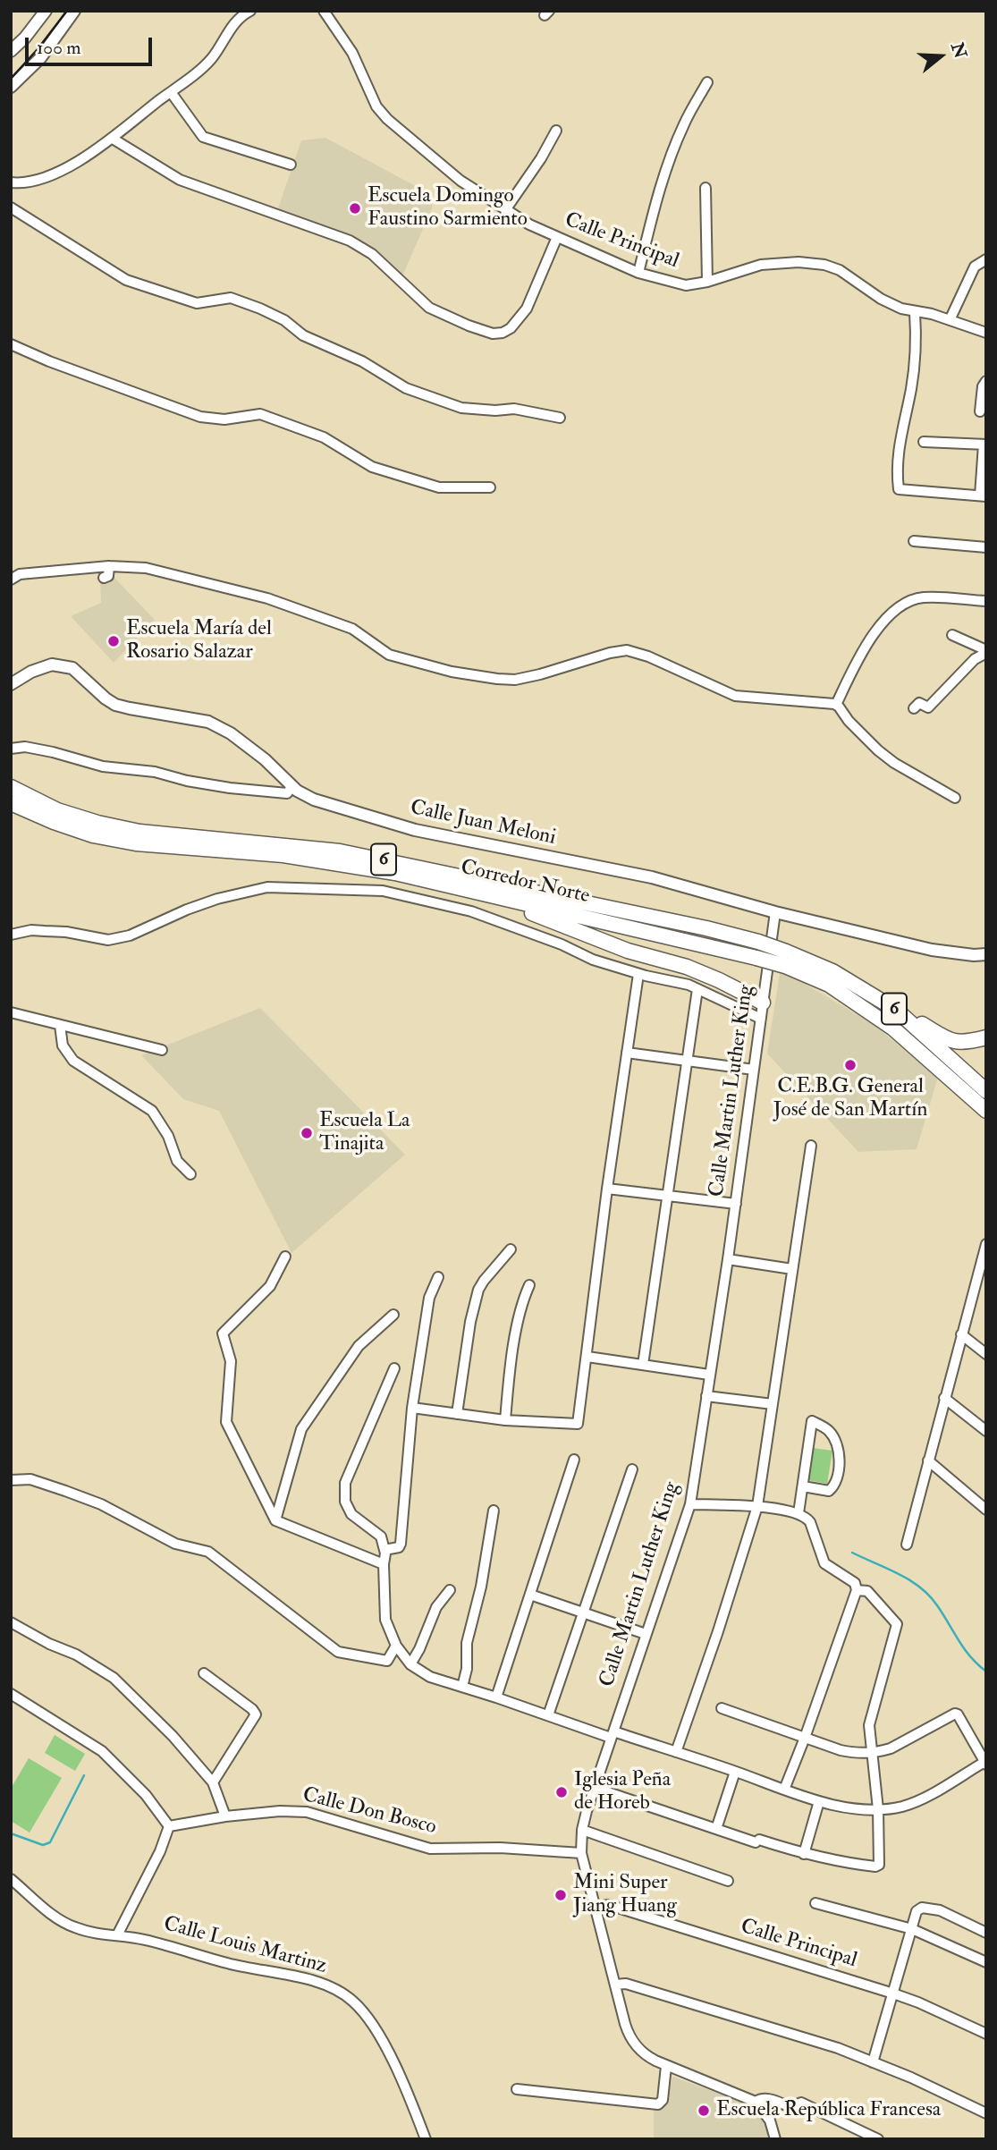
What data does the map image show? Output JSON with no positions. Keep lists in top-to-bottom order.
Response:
{
  "streets": {
    "highway": ["6", "Corredor Norte"],
    "main road": ["Calle Juan Meloni"],
    "street": [
      "Calle Principal",
      "Calle Martin Luther King",
      "Calle Don Bosco",
      "Calle Louis Martinz"
    ]
  },
  "crossings": [
    ["Calle Principal", "Calle Martin Luther King"],
    ["Calle Juan Meloni", "Calle Martin Luther King"],
    ["Calle Martin Luther King", "Calle Don Bosco"]
  ],
  "places": [
    "Escuela Domingo Faustino Sarmiento",
    "Escuela María del Rosario Salazar",
    "C.E.B.G. General José de San Martín",
    "Escuela La Tinajita",
    "Iglesia Peña de Horeb",
    "Mini Super Jiang Huang",
    "Escuela República Francesa"
  ],
  "scale_bar": "100 m",
  "north": "right"
}
